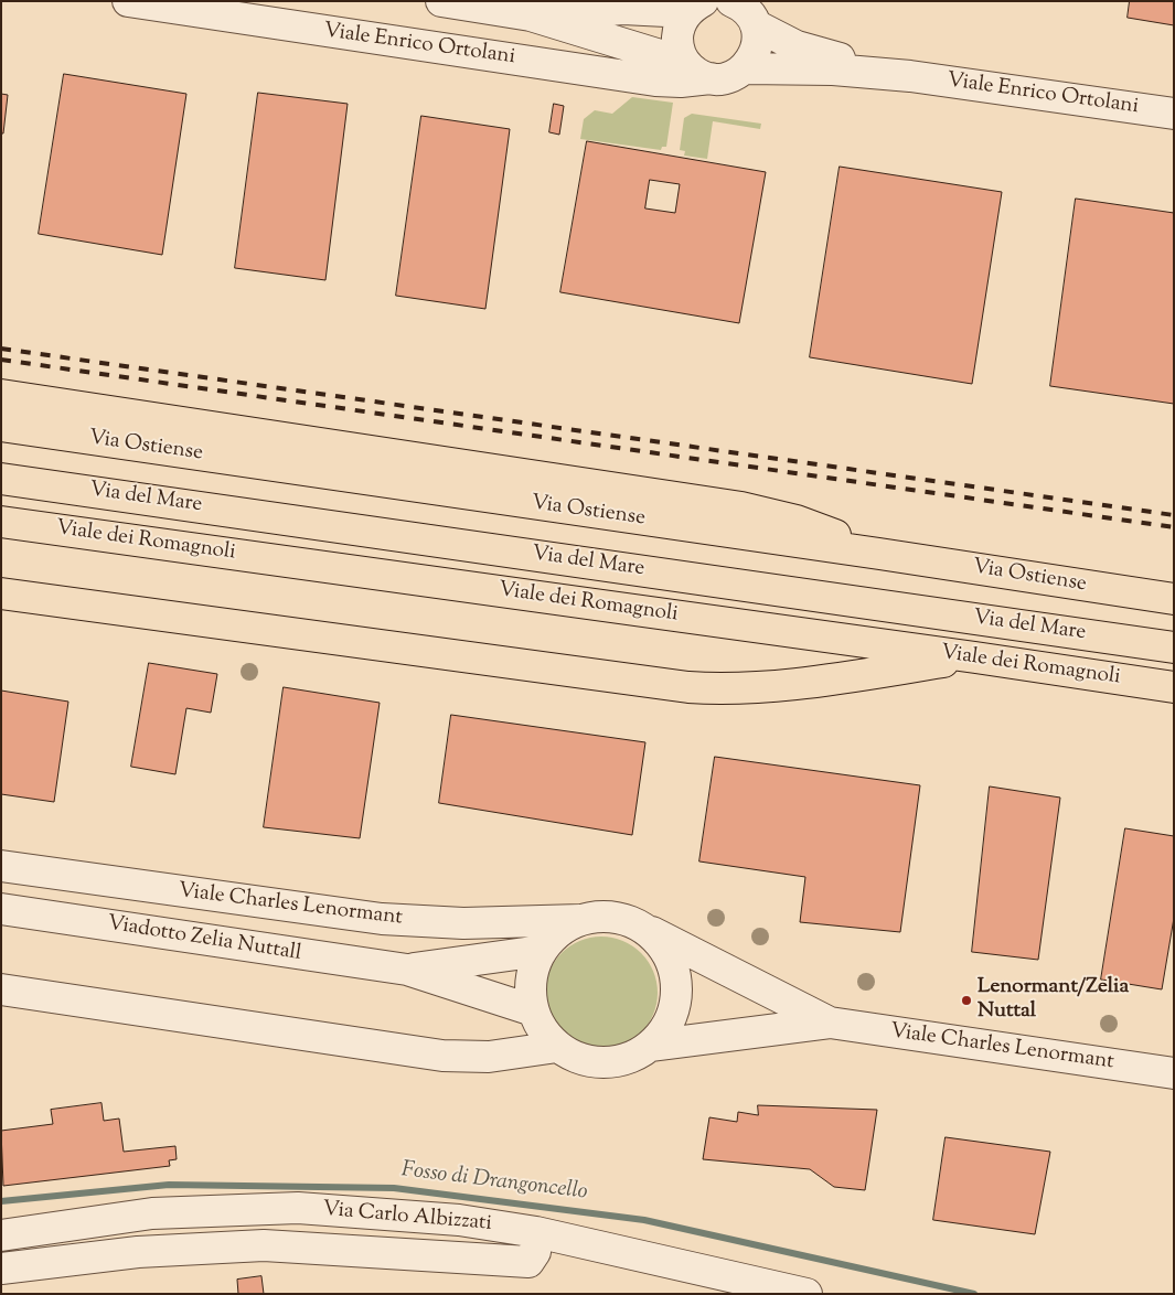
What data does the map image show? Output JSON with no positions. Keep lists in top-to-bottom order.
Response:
{
  "streets": {
    "main road": ["Via Ostiense", "Via del Mare", "Viale dei Romagnoli"],
    "street": [
      "Viale Enrico Ortolani",
      "Viale Charles Lenormant",
      "Viadotto Zelia Nuttall",
      "Via Carlo Albizzati"
    ]
  },
  "crossings": [
    ["Viale Charles Lenormant", "Viadotto Zelia Nuttall"]
  ],
  "water": ["Fosso di Drangoncello"],
  "places": ["Lenormant/Zelia Nuttal"]
}
